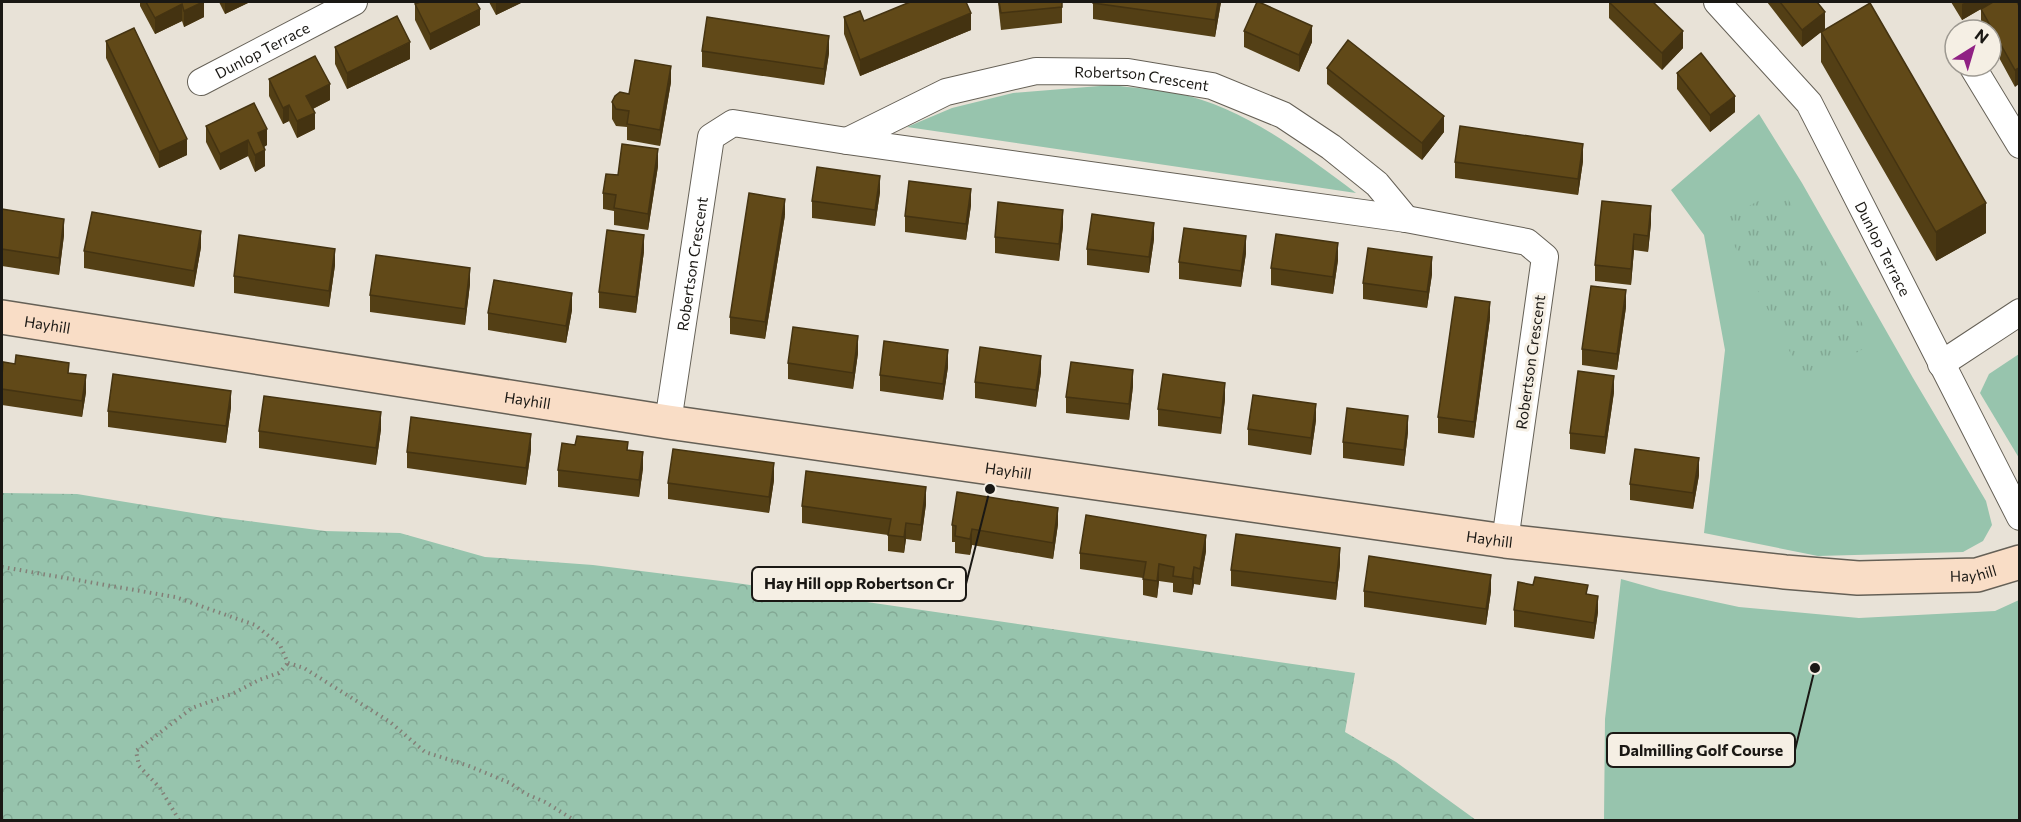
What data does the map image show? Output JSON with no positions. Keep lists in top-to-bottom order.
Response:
{
  "streets": {
    "street": ["Dunlop Terrace", "Robertson Crescent", "Hayhill"]
  },
  "crossings": [
    ["Robertson Crescent", "Hayhill"]
  ],
  "places": ["Hay Hill opp Robertson Cr", "Dalmilling Golf Course"],
  "north": "top right"
}
